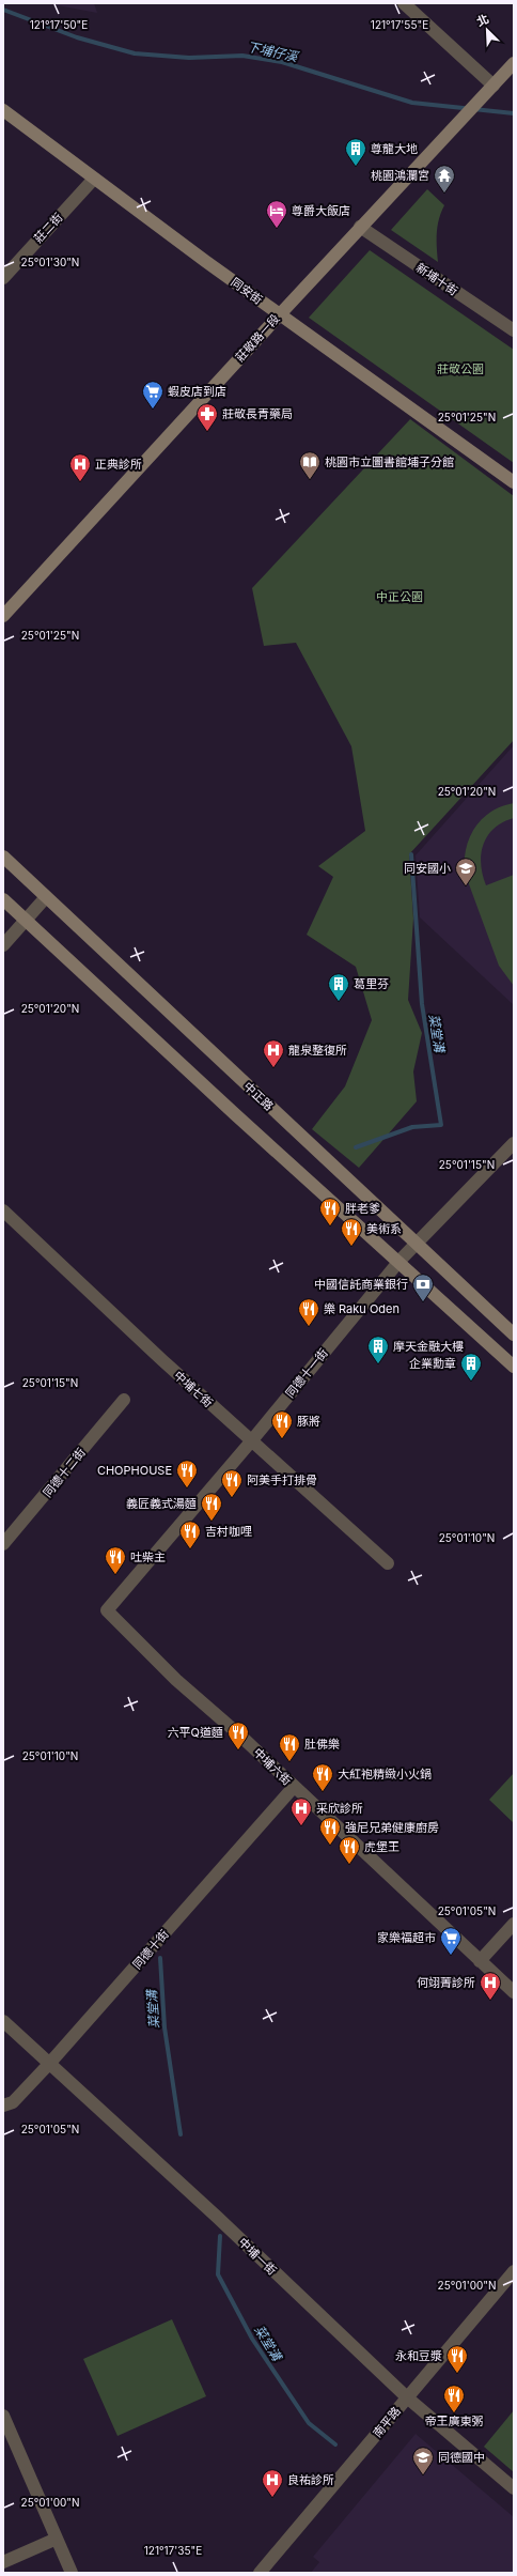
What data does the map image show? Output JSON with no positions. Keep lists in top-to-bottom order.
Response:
{
  "streets": {
    "street": [
      "莊二街",
      "新埔十街",
      "同安街",
      "莊敬路一段",
      "中正路",
      "同德十一街",
      "中埔七街",
      "同德十二街",
      "中埔六街",
      "同德十街",
      "中埔一街",
      "南平路"
    ]
  },
  "crossings": [
    ["莊二街", "同安街"],
    ["新埔十街", "莊敬路一段"],
    ["同安街", "莊敬路一段"],
    ["中正路", "同德十一街"],
    ["同德十一街", "中埔七街"],
    ["同德十一街", "中埔六街"],
    ["中埔六街", "同德十街"],
    ["同德十街", "中埔一街"],
    ["中埔一街", "南平路"]
  ],
  "water": ["下埔仔溪", "菜堂溝"],
  "parks": ["莊敬公園", "中正公園"],
  "places": {
    "building": [
      "尊龍大地",
      "葛里芬",
      "摩天金融大樓",
      "企業勳章"
    ],
    "temple": ["桃園鴻瀾宮"],
    "hotel": ["尊爵大飯店"],
    "supermarket": ["蝦皮店到店", "家樂福超市"],
    "pharmacy": ["莊敬長青藥局"],
    "library": ["桃園市立圖書館埔子分館"],
    "hospital": [
      "正典診所",
      "龍泉整復所",
      "采欣診所",
      "何翊菁診所",
      "良祐診所"
    ],
    "school or university": ["同安國小", "同德國中"],
    "restaurant": [
      "胖老爹",
      "美術系",
      "樂 Raku Oden",
      "豚將",
      "CHOPHOUSE",
      "阿美手打排骨",
      "義匠義式湯麵",
      "吉村咖哩",
      "吐柴主",
      "六平Q道麵",
      "肚佛樂",
      "大紅袍精緻小火鍋",
      "強尼兄弟健康廚房",
      "虎堡王",
      "永和豆漿",
      "帝王廣東粥"
    ],
    "bank": ["中國信託商業銀行"]
  },
  "north": "top left",
  "coordinates": [
    "121°17'50\"E",
    "121°17'55\"E",
    "25°01'30\"N",
    "25°01'25\"N",
    "25°01'20\"N",
    "25°01'15\"N",
    "25°01'10\"N",
    "25°01'05\"N",
    "25°01'00\"N",
    "121°17'35\"E"
  ]
}
